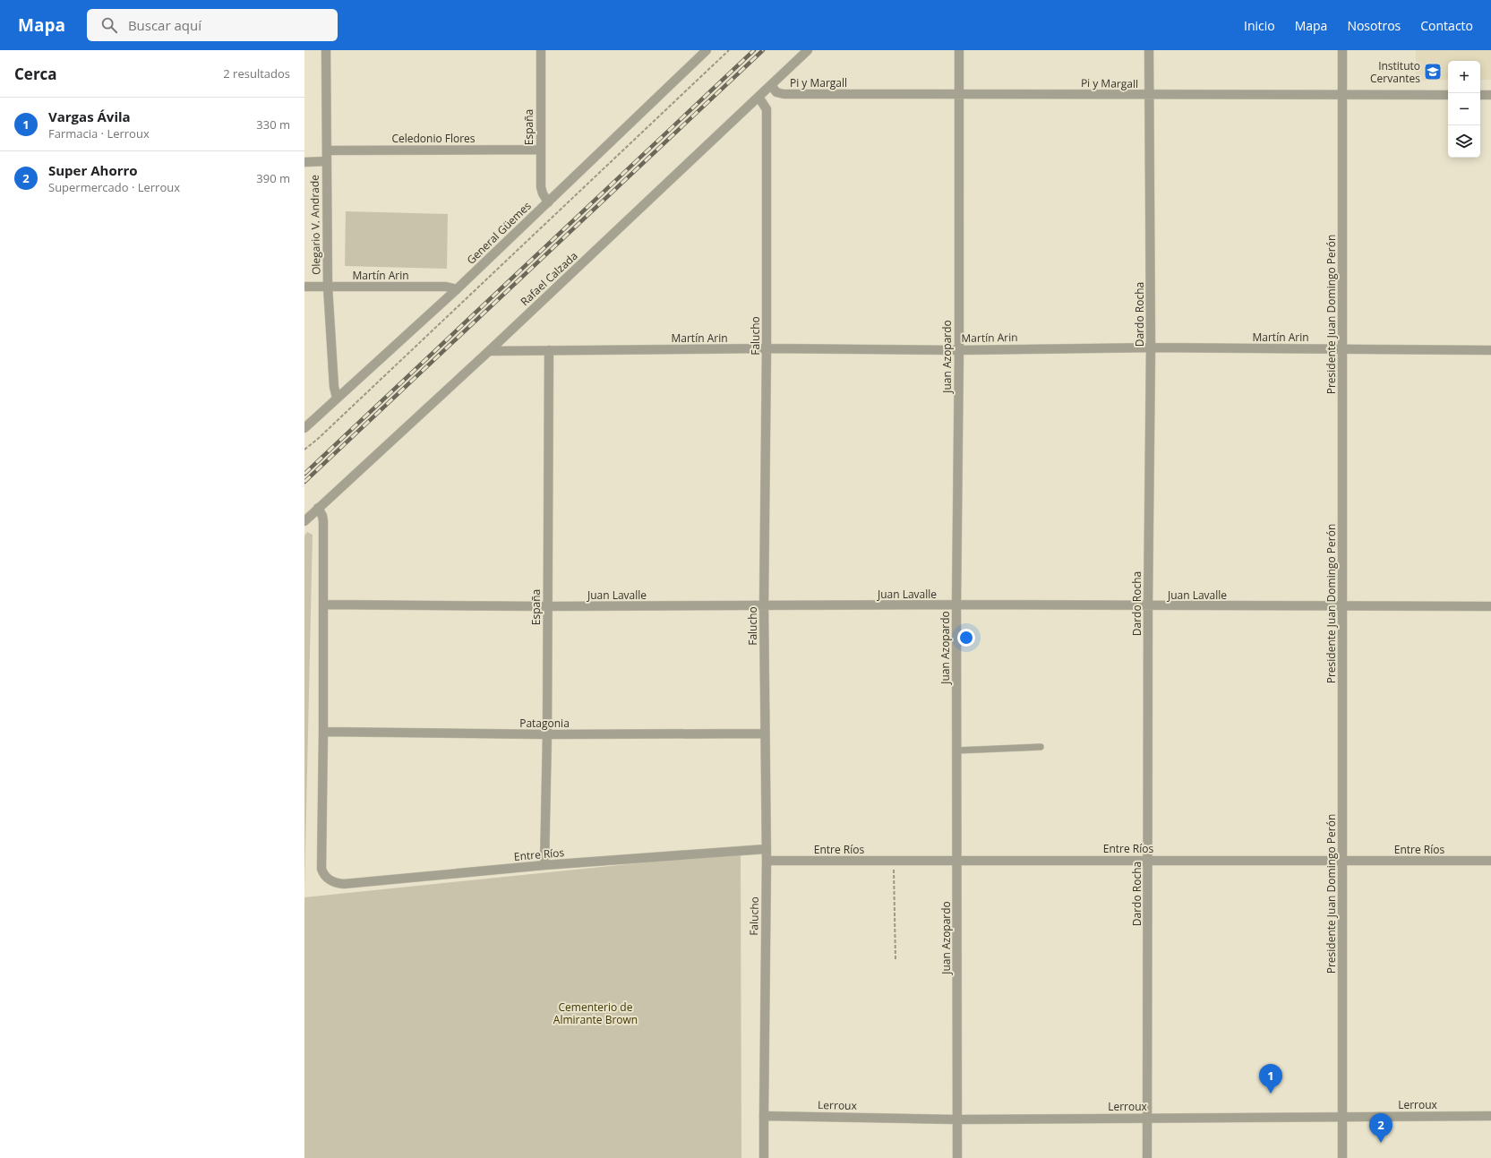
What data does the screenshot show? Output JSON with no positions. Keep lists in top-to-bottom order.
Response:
{
  "streets": {
    "street": [
      "Pi y Margall",
      "España",
      "Celedonio Flores",
      "Olegario V. Andrade",
      "General Güemes",
      "Martín Arin",
      "Rafael Calzada",
      "Dardo Rocha",
      "Presidente Juan Domingo Perón",
      "Falucho",
      "Juan Azopardo",
      "Juan Lavalle",
      "Patagonia",
      "Entre Ríos",
      "Lerroux"
    ]
  },
  "crossings": [
    ["Pi y Margall", "Rafael Calzada"],
    ["Pi y Margall", "Dardo Rocha"],
    ["Pi y Margall", "Presidente Juan Domingo Perón"],
    ["Pi y Margall", "Juan Azopardo"],
    ["España", "Celedonio Flores"],
    ["España", "General Güemes"],
    ["España", "Martín Arin"],
    ["España", "Juan Lavalle"],
    ["España", "Patagonia"],
    ["España", "Entre Ríos"],
    ["Celedonio Flores", "Olegario V. Andrade"],
    ["Olegario V. Andrade", "General Güemes"],
    ["Olegario V. Andrade", "Martín Arin"],
    ["General Güemes", "Martín Arin"],
    ["Martín Arin", "Rafael Calzada"],
    ["Martín Arin", "Dardo Rocha"],
    ["Martín Arin", "Presidente Juan Domingo Perón"],
    ["Martín Arin", "Falucho"],
    ["Martín Arin", "Juan Azopardo"],
    ["Rafael Calzada", "Falucho"],
    ["Dardo Rocha", "Juan Lavalle"],
    ["Dardo Rocha", "Entre Ríos"],
    ["Dardo Rocha", "Lerroux"],
    ["Presidente Juan Domingo Perón", "Juan Lavalle"],
    ["Presidente Juan Domingo Perón", "Entre Ríos"],
    ["Presidente Juan Domingo Perón", "Lerroux"],
    ["Falucho", "Juan Lavalle"],
    ["Falucho", "Patagonia"],
    ["Falucho", "Entre Ríos"],
    ["Falucho", "Lerroux"],
    ["Juan Azopardo", "Juan Lavalle"],
    ["Juan Azopardo", "Entre Ríos"],
    ["Juan Azopardo", "Lerroux"],
    ["Patagonia", "Entre Ríos"]
  ],
  "parks": ["Cementerio de Almirante Brown"],
  "places": {
    "school or university": ["Instituto Cervantes"]
  },
  "page": {
    "header": "Mapa",
    "search": "Buscar aquí",
    "nav": [
      "Inicio",
      "Mapa",
      "Nosotros",
      "Contacto"
    ],
    "heading": ["Cerca", "2 resultados"],
    "map_buttons": ["+", "−"],
    "list": [
      {
        "mark": "1",
        "name": "Vargas Ávila",
        "note": "Farmacia · Lerroux",
        "value": "330 m"
      },
      {
        "mark": "2",
        "name": "Super Ahorro",
        "note": "Supermercado · Lerroux",
        "value": "390 m"
      }
    ],
    "pins": ["1", "2"]
  }
}
